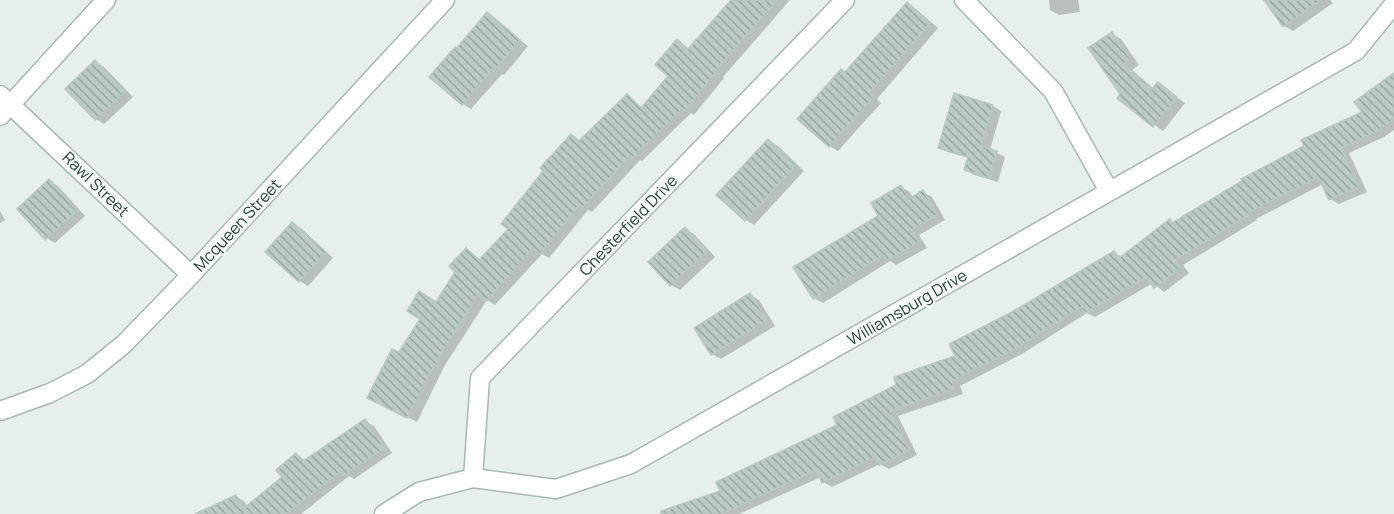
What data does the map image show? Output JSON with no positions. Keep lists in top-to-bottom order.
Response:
{
  "streets": {
    "street": [
      "Rawl Street",
      "Mcqueen Street",
      "Chesterfield Drive",
      "Williamsburg Drive"
    ]
  },
  "crossings": [
    ["Rawl Street", "Mcqueen Street"],
    ["Chesterfield Drive", "Williamsburg Drive"]
  ]
}
